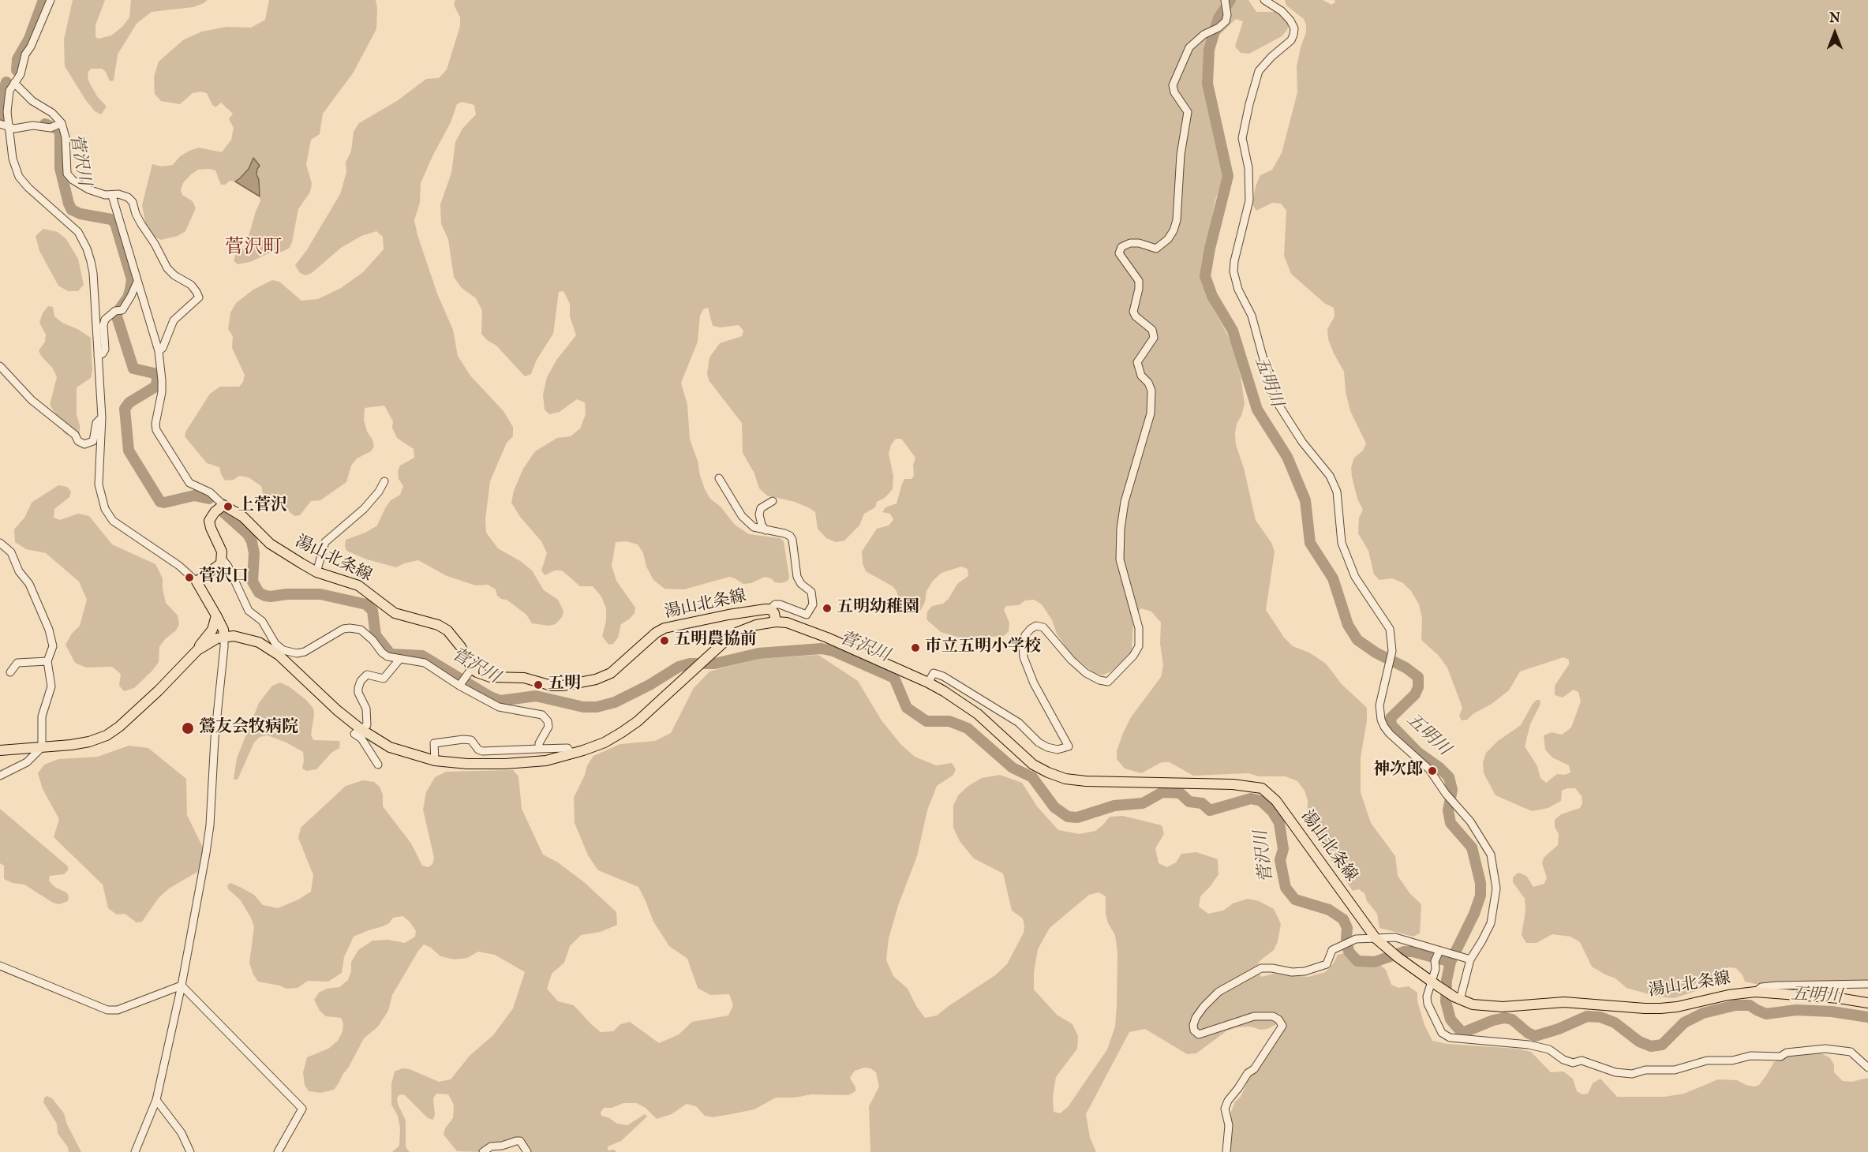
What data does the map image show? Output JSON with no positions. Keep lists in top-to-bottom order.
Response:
{
  "streets": {
    "main road": ["湯山北条線"]
  },
  "districts": ["菅沢町"],
  "water": ["菅沢川", "五明川"],
  "places": [
    "上菅沢",
    "菅沢口",
    "五明幼稚園",
    "五明農協前",
    "市立五明小学校",
    "五明",
    "鶯友会牧病院",
    "神次郎"
  ],
  "north": "top"
}
